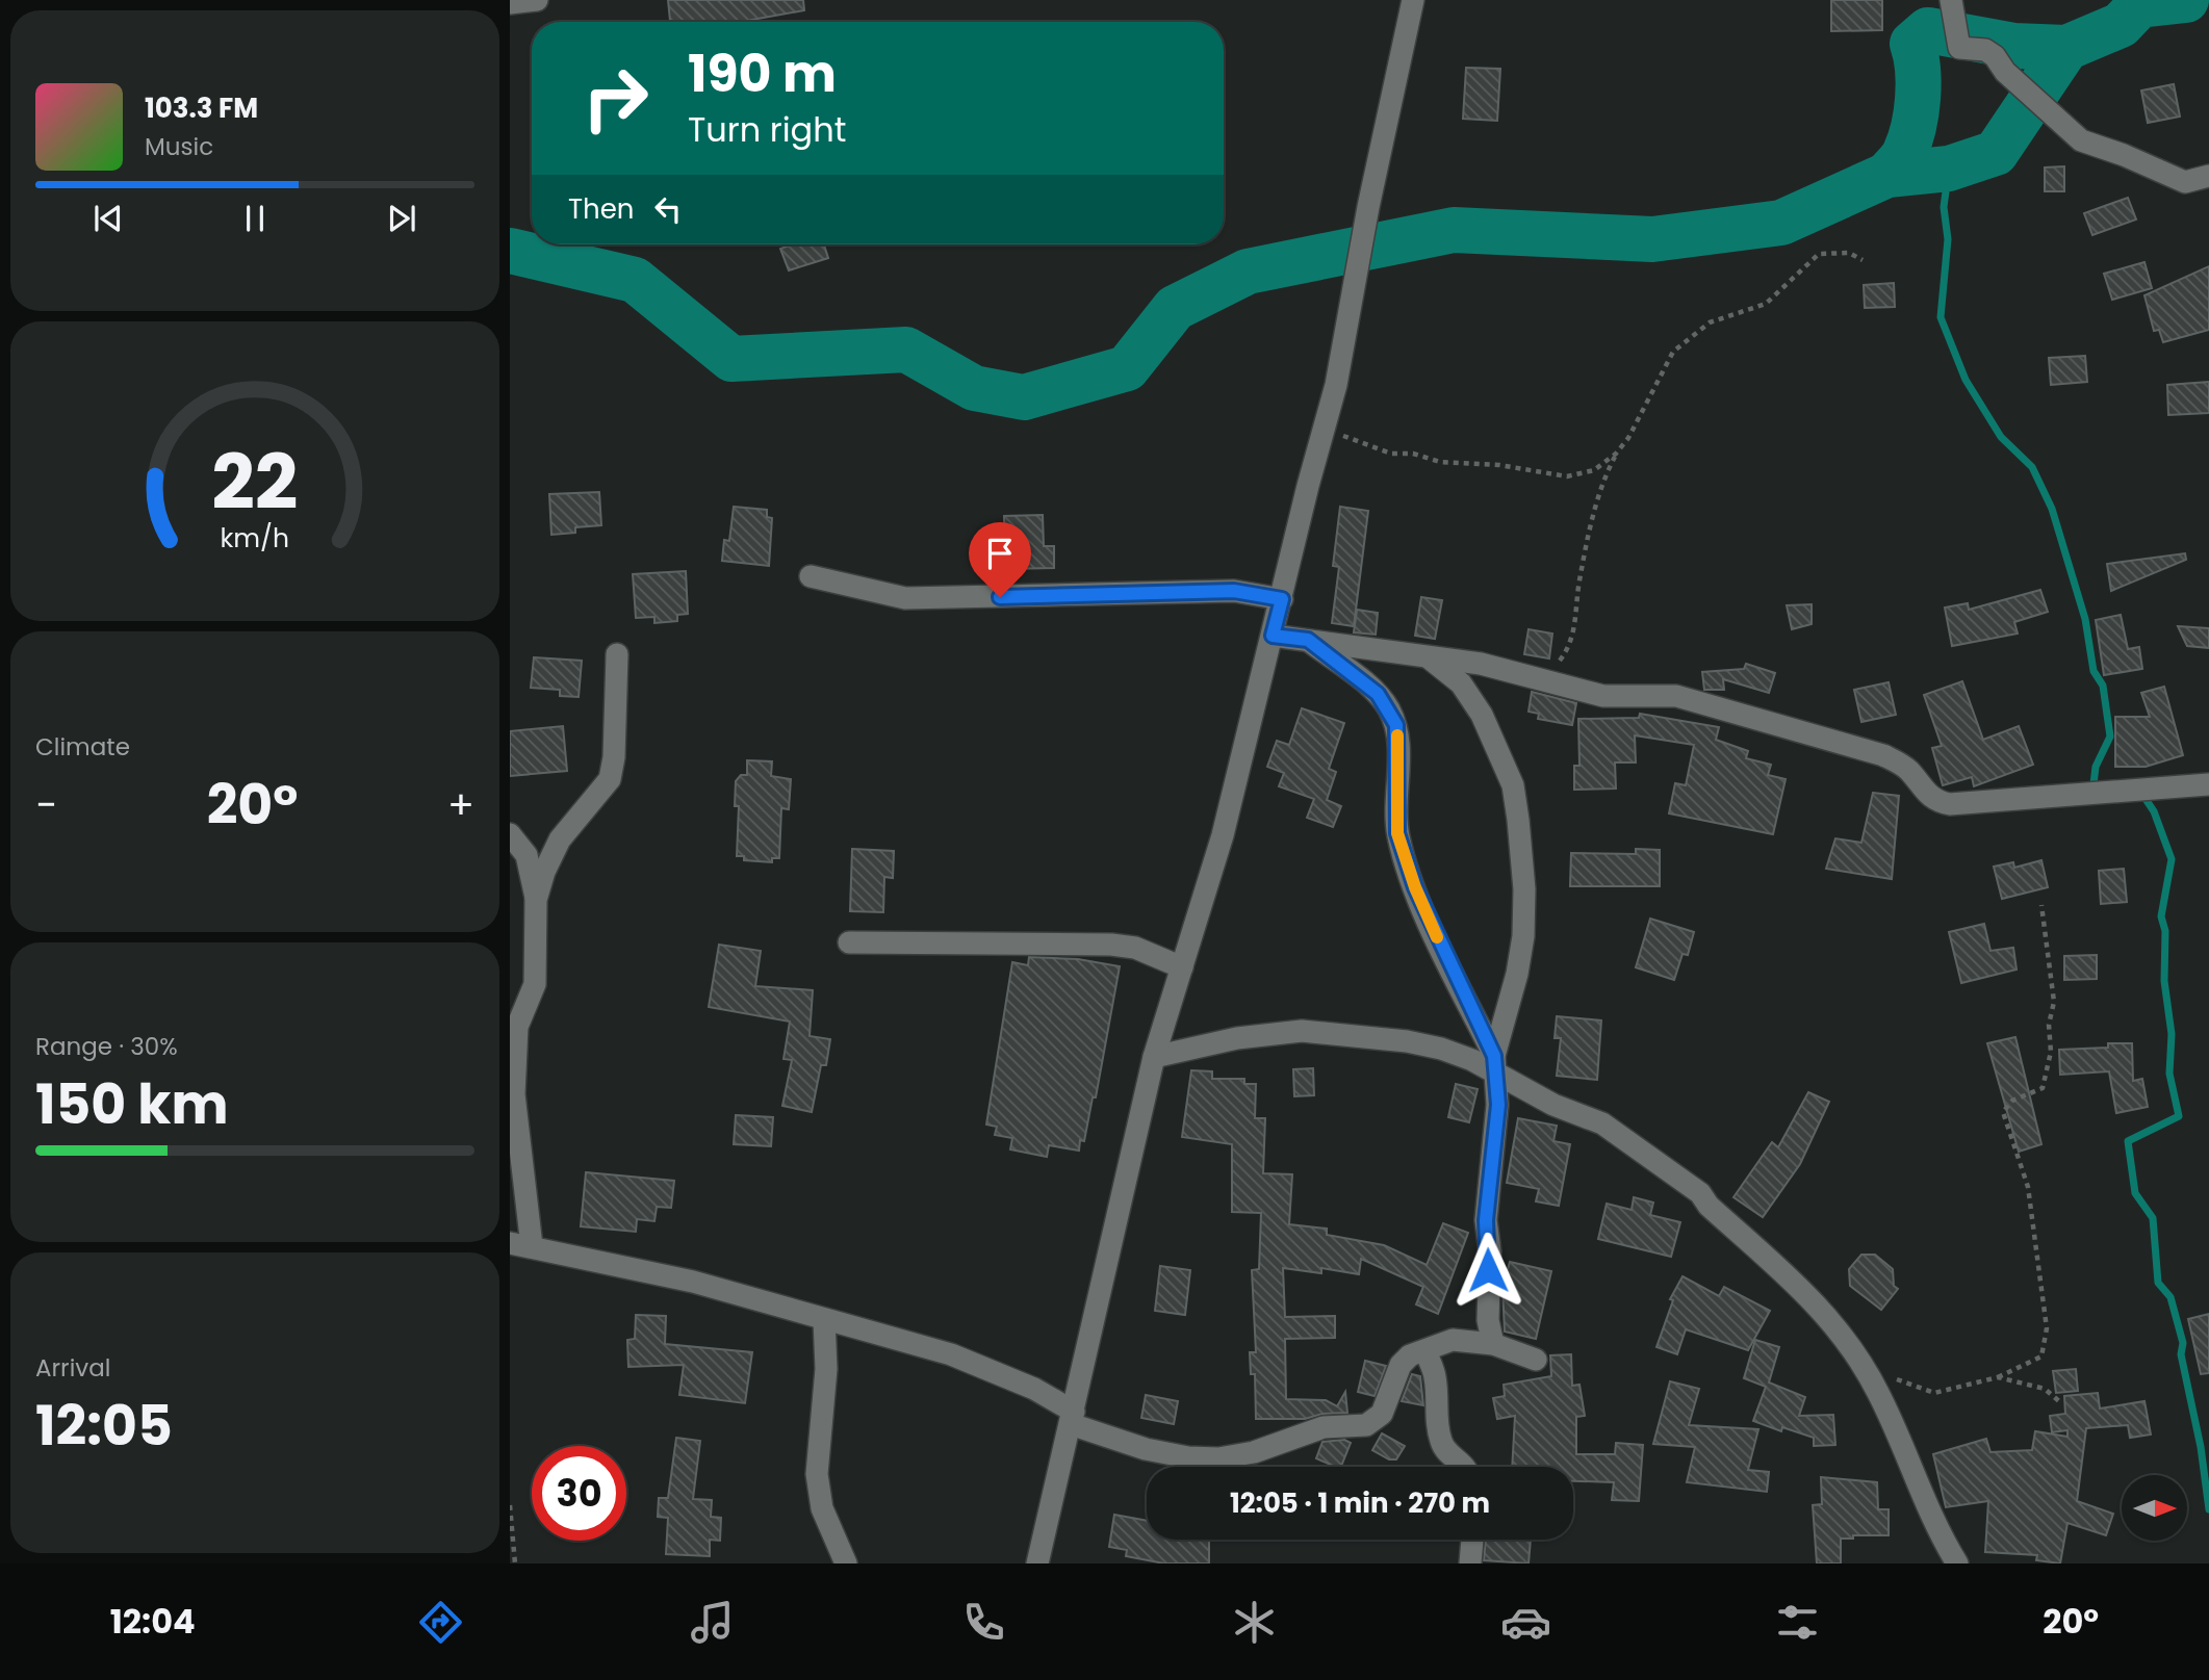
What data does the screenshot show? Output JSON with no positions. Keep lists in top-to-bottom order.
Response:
{
  "north": "right",
  "page": {
    "turn": ["190 m", "Turn right"],
    "song": ["103.3 FM", "Music"],
    "then": "Then",
    "tile": [
      "Climate",
      ["Range · 30%", "150 km"],
      ["Arrival", "12:05"]
    ],
    "heat": ["−", "20°", "+"],
    "limit": "30",
    "trip": "12:05 · 1 min · 270 m",
    "tabs": ["12:04", "20°"],
    "gauge": ["22", "km/h"]
  }
}
